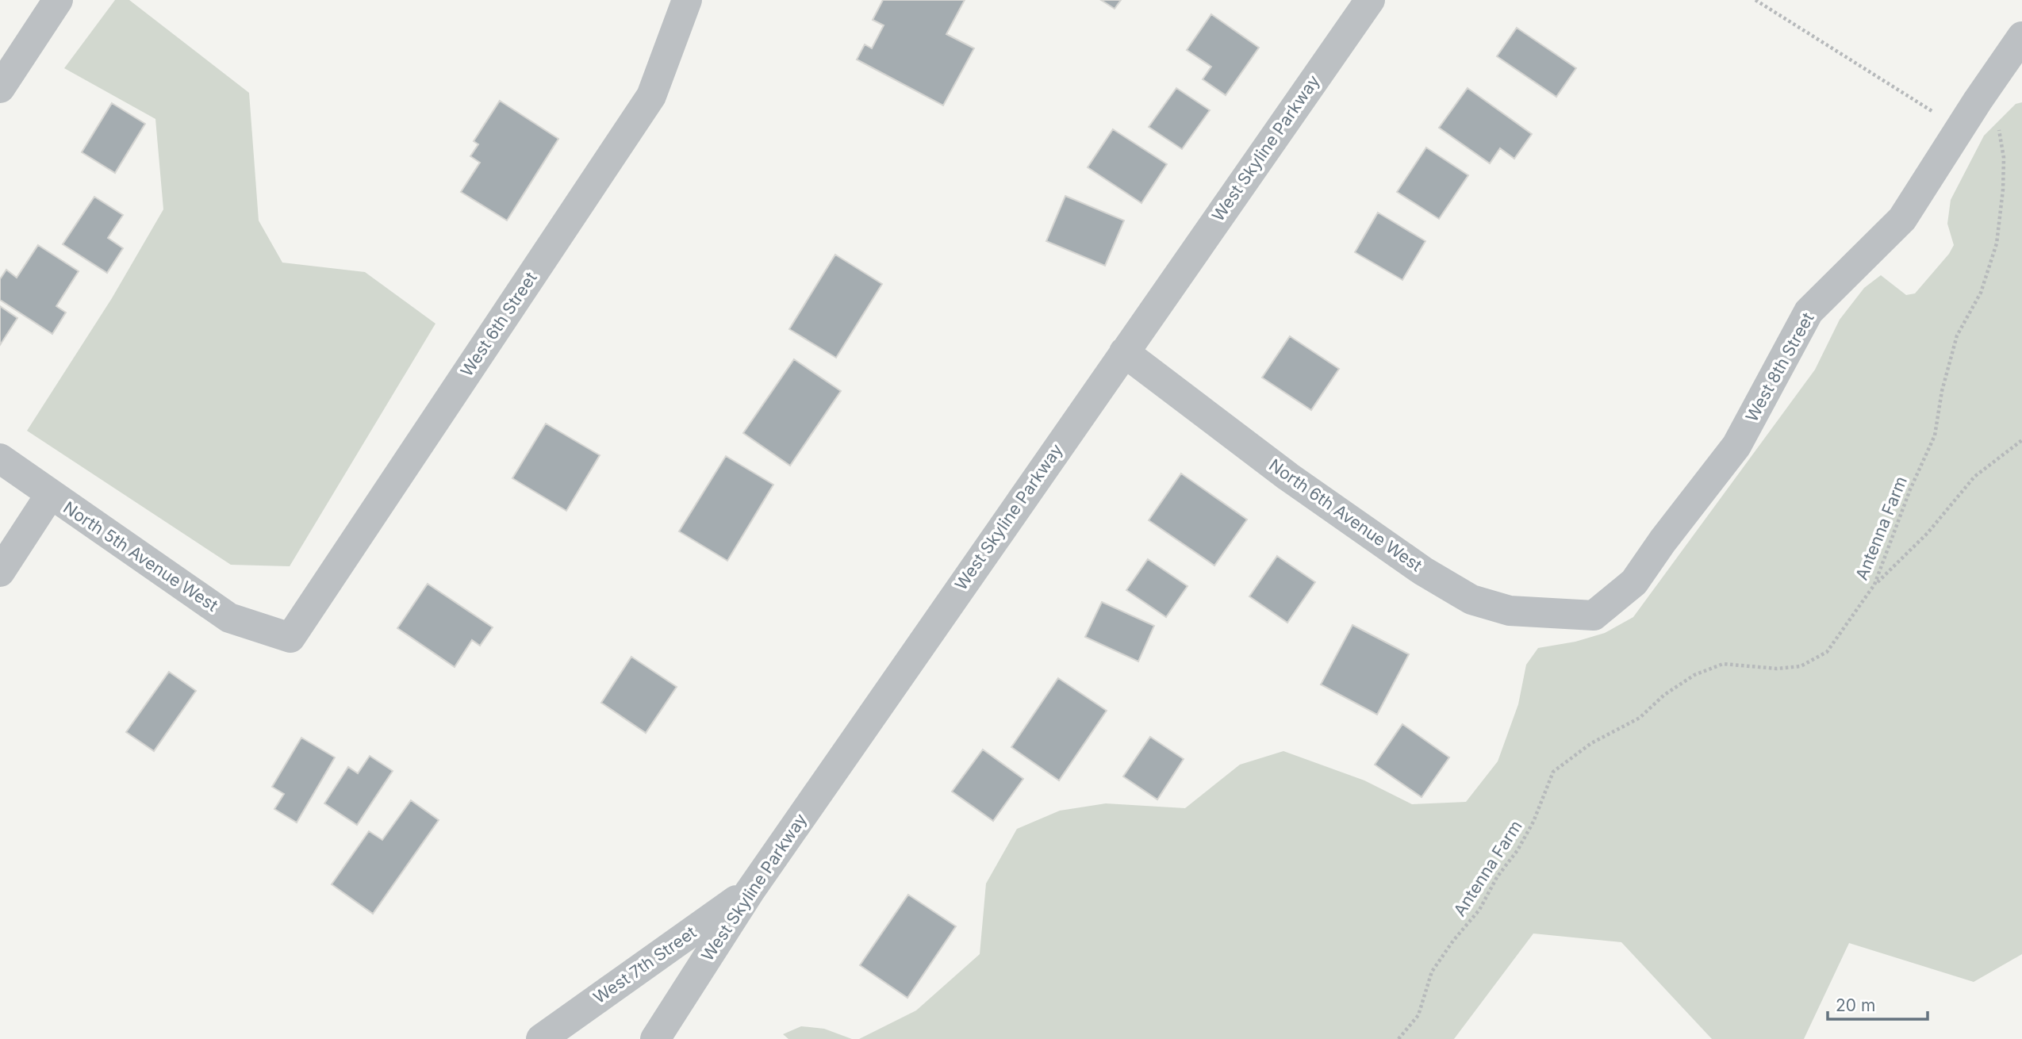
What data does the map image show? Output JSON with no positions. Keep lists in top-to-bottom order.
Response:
{
  "streets": {
    "street": [
      "West Skyline Parkway",
      "West 6th Street",
      "West 8th Street",
      "North 6th Avenue West",
      "North 5th Avenue West",
      "West 7th Street"
    ],
    "path": ["Antenna Farm"]
  },
  "crossings": [
    ["West Skyline Parkway", "North 6th Avenue West"],
    ["West Skyline Parkway", "West 7th Street"],
    ["West 6th Street", "North 5th Avenue West"],
    ["West 8th Street", "North 6th Avenue West"],
    ["West 8th Street", "Antenna Farm"]
  ],
  "scale_bar": "20 m"
}
